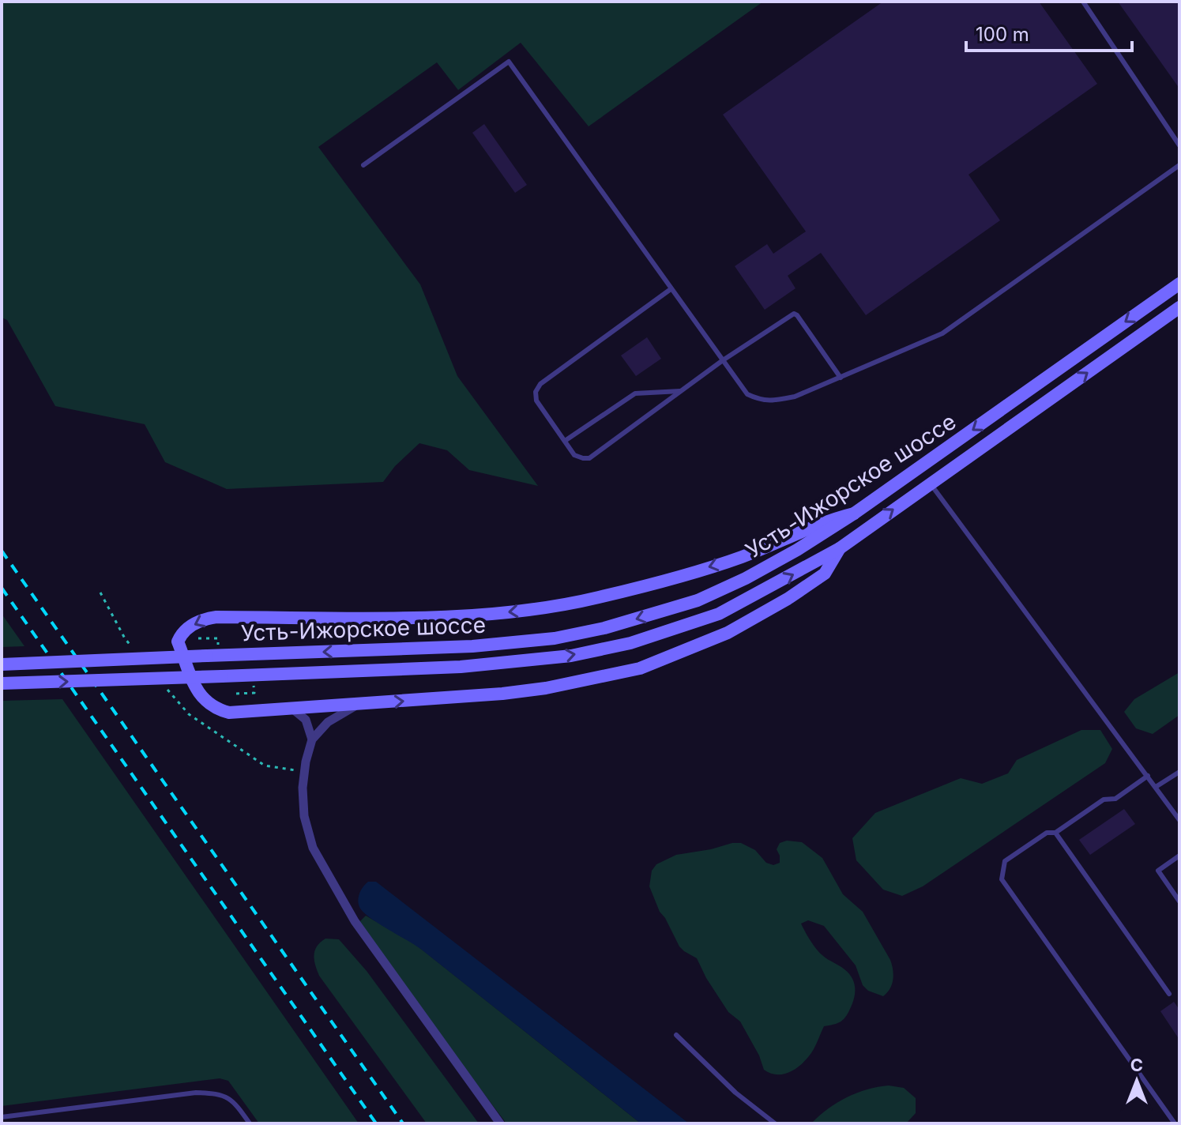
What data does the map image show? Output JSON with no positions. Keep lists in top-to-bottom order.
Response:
{
  "streets": {
    "street": ["Усть-Ижорское шоссе"]
  },
  "scale_bar": "100 m",
  "north": "top"
}
